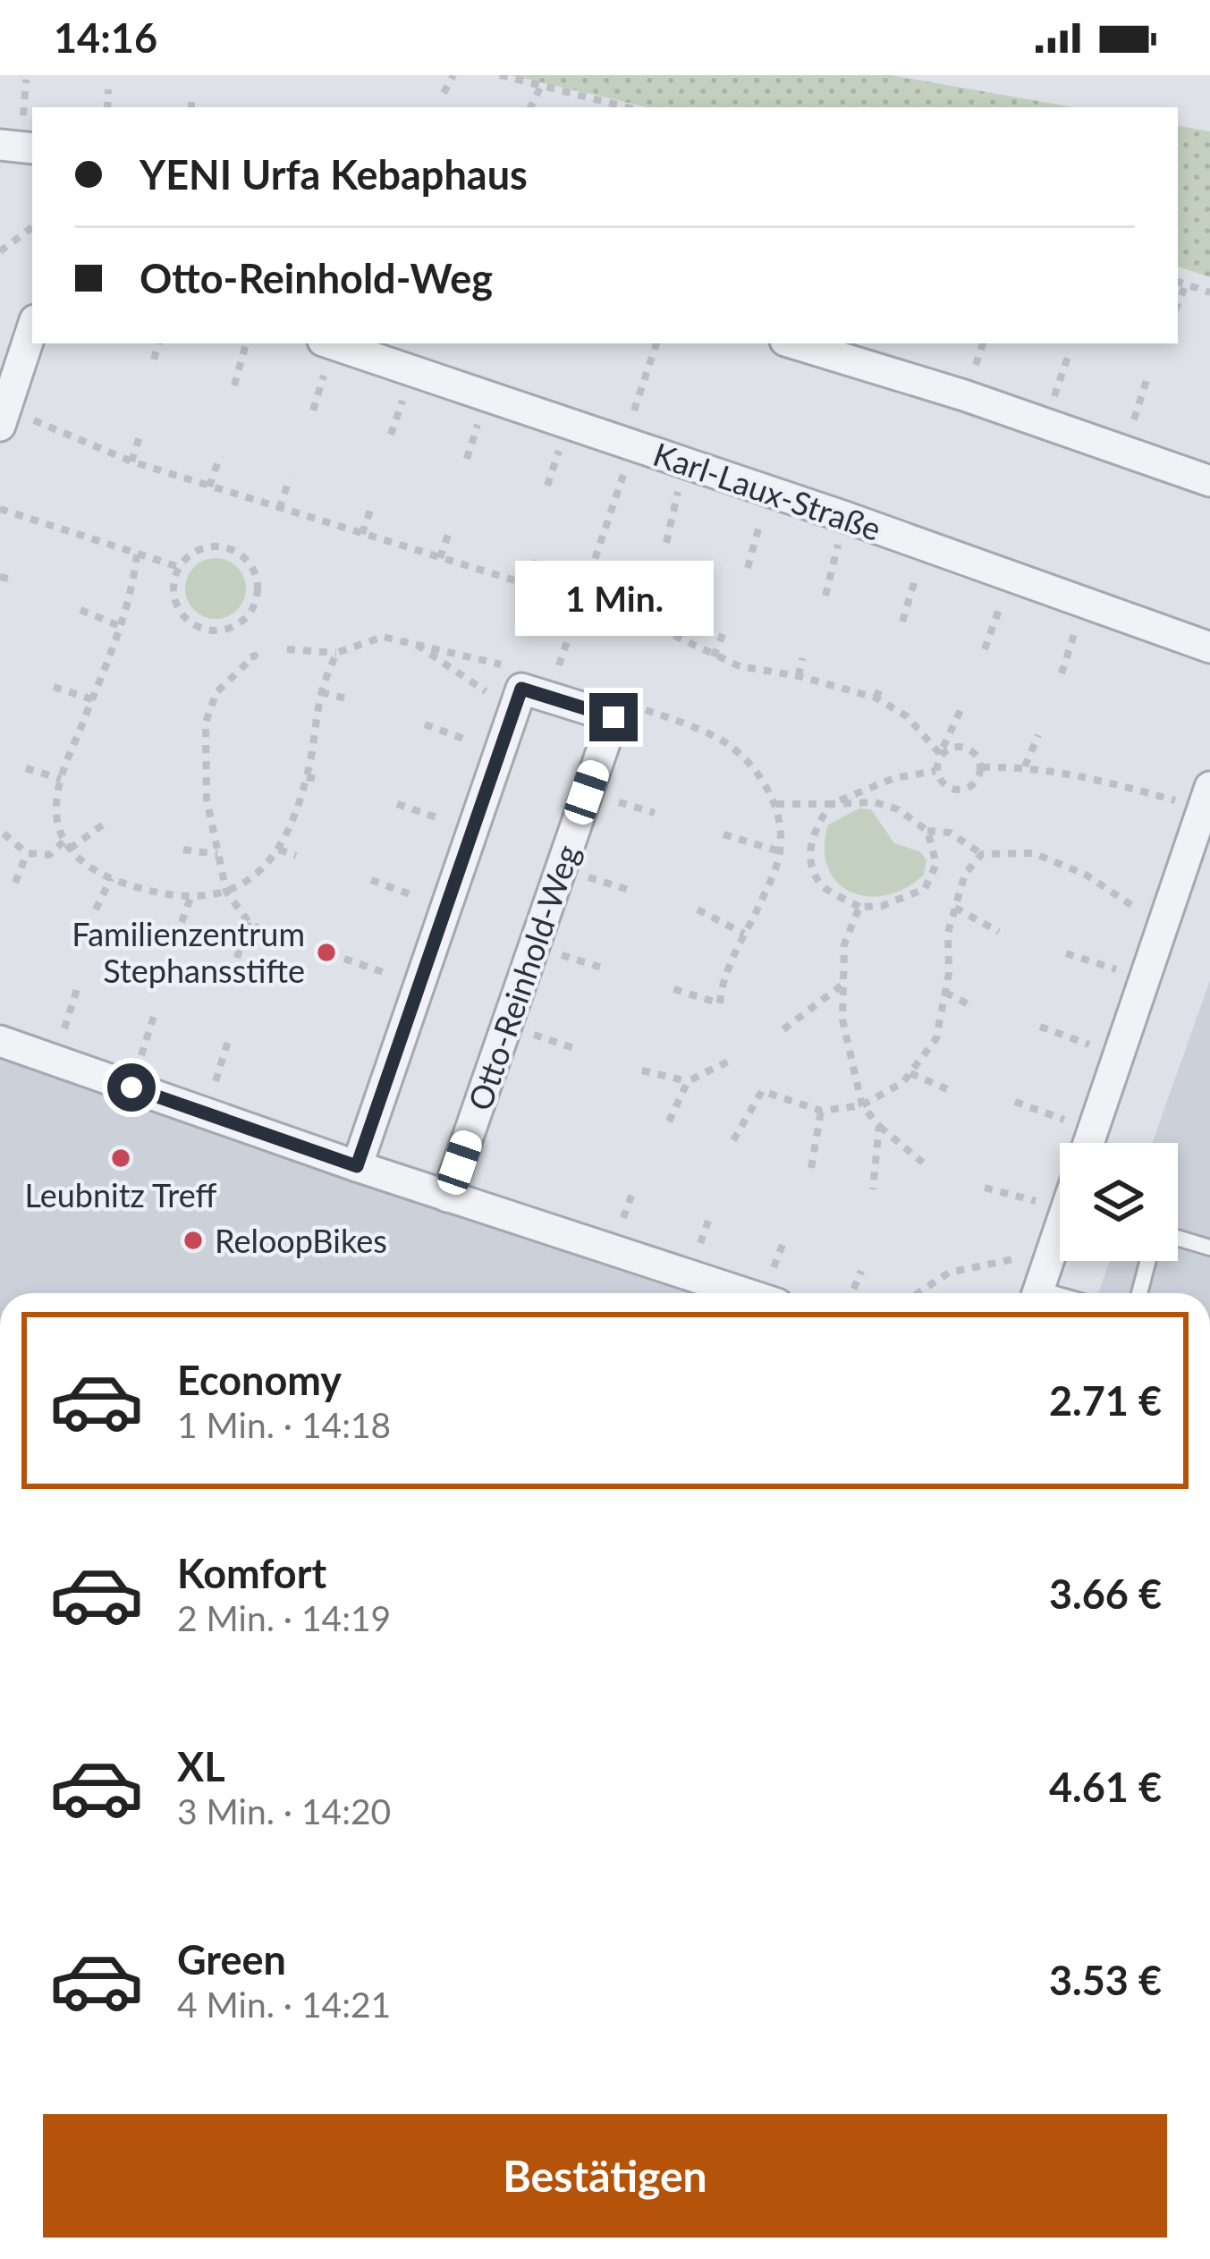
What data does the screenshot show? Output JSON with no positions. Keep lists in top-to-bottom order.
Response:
{
  "streets": {
    "street": ["Karl-Laux-Straße", "Otto-Reinhold-Weg"]
  },
  "places": ["Familienzentrum Stephansstifte", "Leubnitz Treff", "ReloopBikes"],
  "page": {
    "status": "14:16",
    "banner": ["YENI Urfa Kebaphaus", "Otto-Reinhold-Weg"],
    "bubble": "1 Min.",
    "list": [
      {
        "name": "Economy",
        "note": "1 Min. · 14:18",
        "value": "2.71 €"
      },
      {
        "name": "Komfort",
        "note": "2 Min. · 14:19",
        "value": "3.66 €"
      },
      {
        "name": "XL",
        "note": "3 Min. · 14:20",
        "value": "4.61 €"
      },
      {
        "name": "Green",
        "note": "4 Min. · 14:21",
        "value": "3.53 €"
      }
    ],
    "buttons": "Bestätigen"
  }
}
